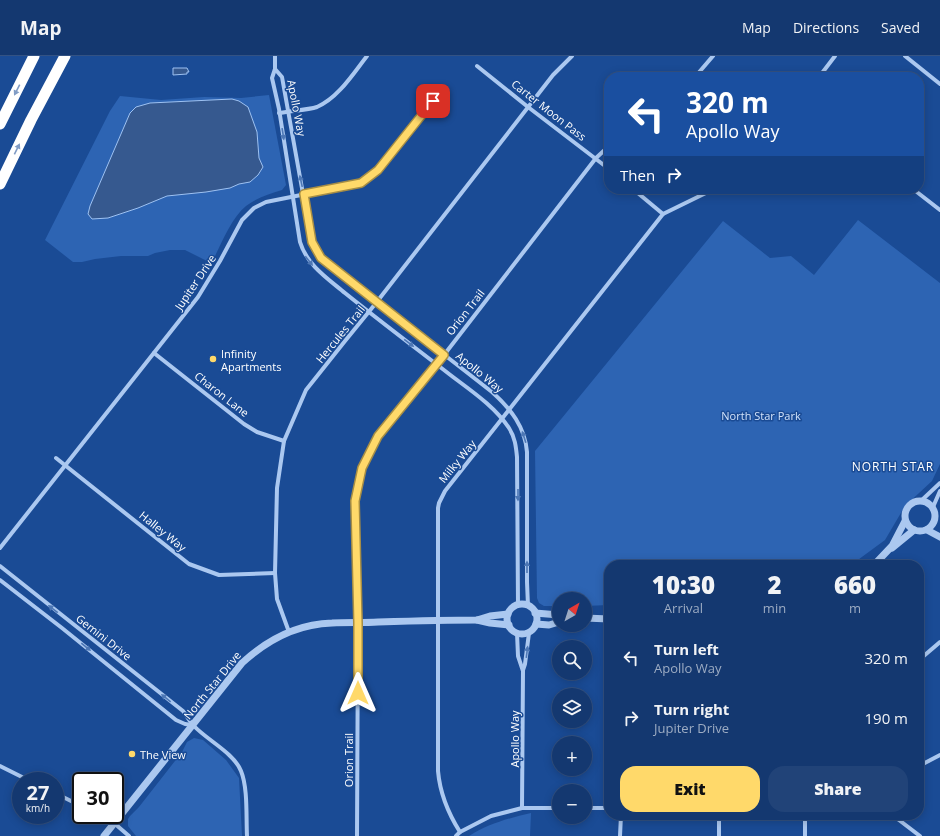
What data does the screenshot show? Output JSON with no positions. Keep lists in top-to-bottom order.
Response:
{
  "streets": {
    "street": [
      "Apollo Way",
      "Carter Moon Pass",
      "Jupiter Drive",
      "Orion Trail",
      "Hercules Trail",
      "Charon Lane",
      "Milky Way",
      "Halley Way",
      "Gemini Drive",
      "North Star Drive"
    ]
  },
  "crossings": [
    ["Apollo Way", "Jupiter Drive"],
    ["Apollo Way", "Orion Trail"],
    ["Apollo Way", "Hercules Trail"],
    ["Apollo Way", "Milky Way"],
    ["Apollo Way", "North Star Drive"],
    ["Carter Moon Pass", "Orion Trail"],
    ["Carter Moon Pass", "Hercules Trail"],
    ["Jupiter Drive", "Charon Lane"],
    ["Jupiter Drive", "Halley Way"],
    ["Orion Trail", "North Star Drive"],
    ["Hercules Trail", "Charon Lane"],
    ["Hercules Trail", "Halley Way"],
    ["Hercules Trail", "North Star Drive"],
    ["Milky Way", "North Star Drive"],
    ["Gemini Drive", "North Star Drive"]
  ],
  "districts": ["NORTH STAR"],
  "parks": ["North Star Park"],
  "places": ["Infinity Apartments", "The View"],
  "north": "top right",
  "page": {
    "header": "Map",
    "nav": ["Map", "Directions", "Saved"],
    "turn": ["320 m", "Apollo Way"],
    "then": "Then",
    "eta": [
      "10:30",
      "Arrival",
      "2",
      "min",
      "660",
      "m"
    ],
    "map_buttons": ["+", "−"],
    "list": [
      {
        "name": "Turn left",
        "note": "Apollo Way",
        "value": "320 m"
      },
      {
        "name": "Turn right",
        "note": "Jupiter Drive",
        "value": "190 m"
      }
    ],
    "buttons": ["Exit", "Share"],
    "speed": "27 km/h",
    "limit": "30"
  }
}
